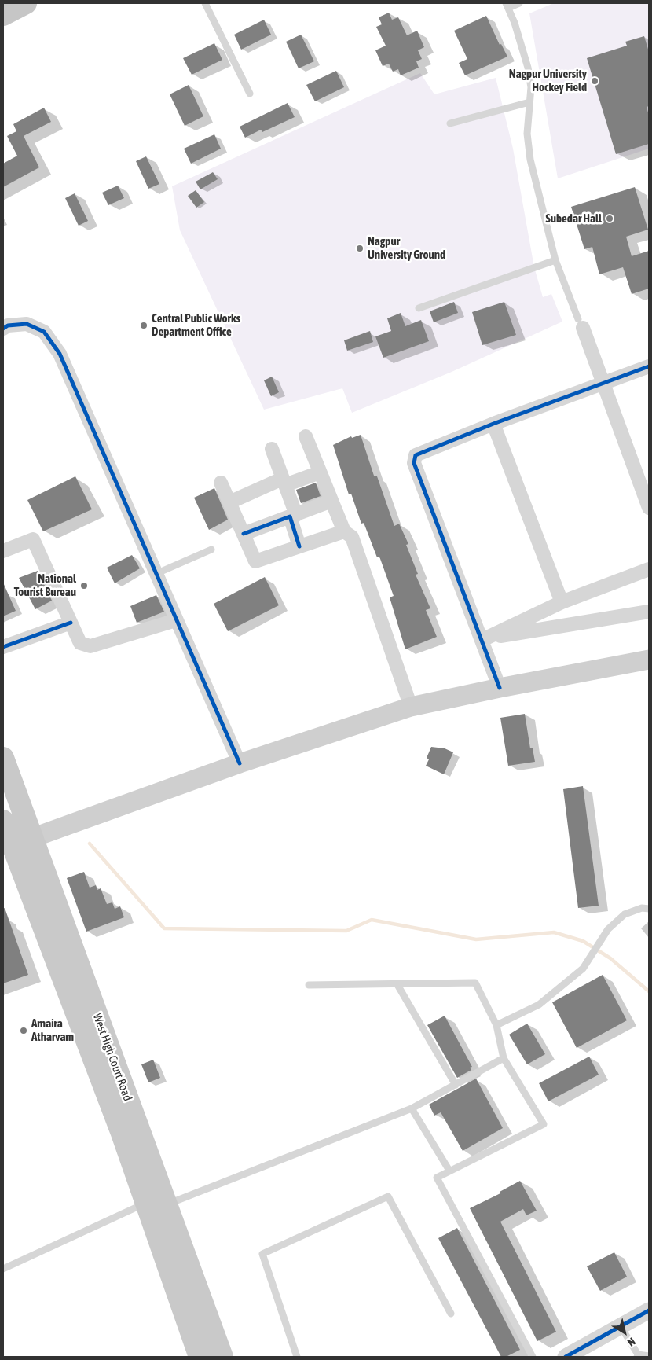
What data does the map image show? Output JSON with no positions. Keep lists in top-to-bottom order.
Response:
{
  "streets": {
    "main road": ["West High Court Road"]
  },
  "places": [
    "Nagpur University Hockey Field",
    "Subedar Hall",
    "Nagpur University Ground",
    "Central Public Works Department Office",
    "National Tourist Bureau",
    "Amaira Atharvam"
  ],
  "north": "bottom right"
}
